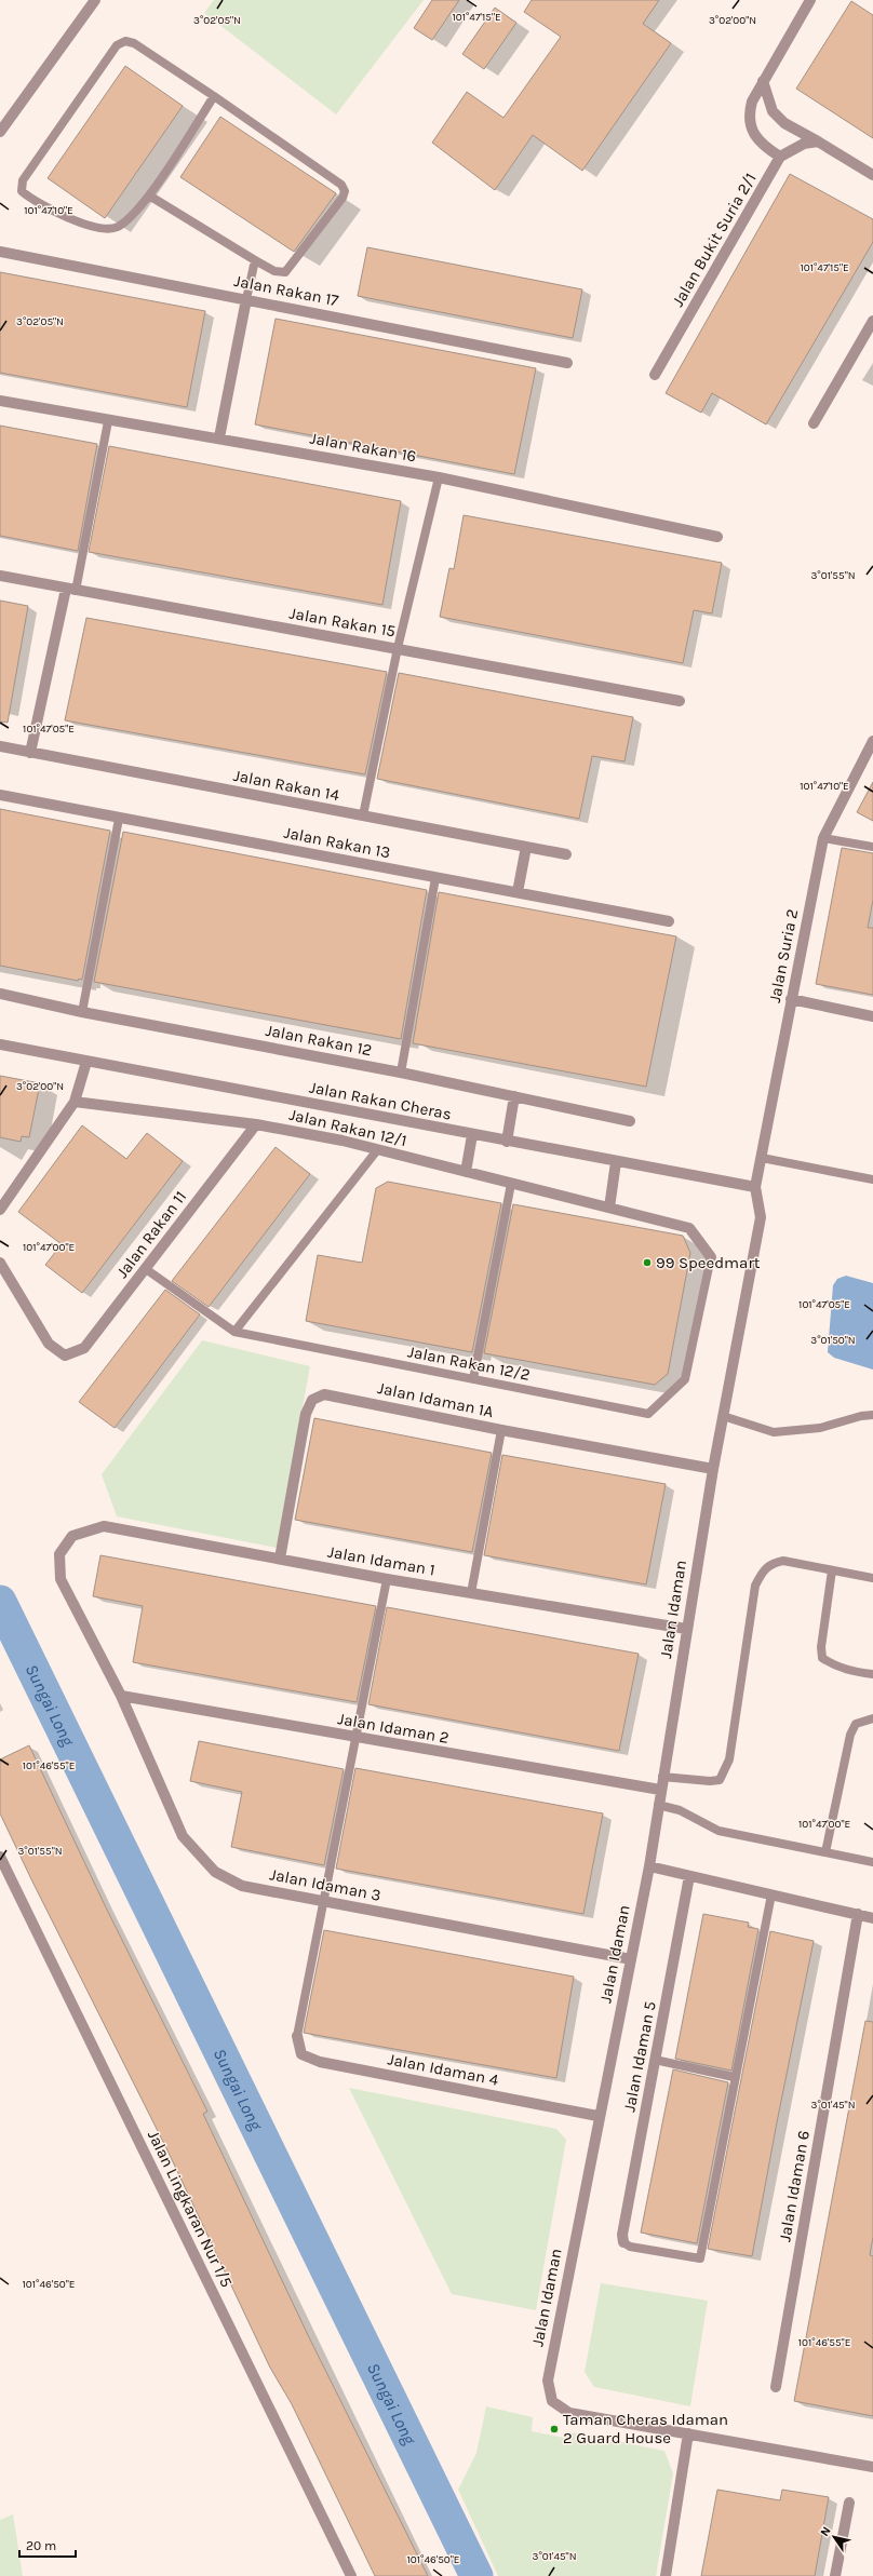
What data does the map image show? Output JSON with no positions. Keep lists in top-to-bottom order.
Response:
{
  "streets": {
    "street": [
      "Jalan Bukit Suria 2/1",
      "Jalan Rakan 17",
      "Jalan Rakan 16",
      "Jalan Rakan 15",
      "Jalan Rakan 14",
      "Jalan Rakan 13",
      "Jalan Suria 2",
      "Jalan Rakan 12",
      "Jalan Rakan Cheras",
      "Jalan Rakan 12/1",
      "Jalan Rakan 11",
      "Jalan Idaman 1A",
      "Jalan Idaman 1",
      "Jalan Idaman",
      "Jalan Idaman 2",
      "Jalan Idaman 3",
      "Jalan Idaman 5",
      "Jalan Idaman 4",
      "Jalan Idaman 6",
      "Jalan Lingkaran Nur 1/5"
    ],
    "lane": ["Jalan Rakan 12/2"]
  },
  "crossings": [
    ["Jalan Suria 2", "Jalan Rakan Cheras"],
    ["Jalan Suria 2", "Jalan Idaman"],
    ["Jalan Rakan Cheras", "Jalan Idaman"],
    ["Jalan Rakan 12/1", "Jalan Rakan 11"],
    ["Jalan Rakan 12/1", "Jalan Rakan 12/2"],
    ["Jalan Idaman 1A", "Jalan Idaman 1"],
    ["Jalan Idaman 1A", "Jalan Idaman"],
    ["Jalan Idaman 1", "Jalan Idaman"],
    ["Jalan Idaman 1", "Jalan Idaman 3"],
    ["Jalan Idaman", "Jalan Idaman 2"],
    ["Jalan Idaman", "Jalan Idaman 3"],
    ["Jalan Idaman", "Jalan Idaman 4"],
    ["Jalan Idaman 2", "Jalan Idaman 3"]
  ],
  "water": ["Sungai Long"],
  "places": ["99 Speedmart", "Taman Cheras Idaman 2 Guard House"],
  "scale_bar": "20 m",
  "north": "top left",
  "coordinates": [
    "101°47'15\"E",
    "3°02'05\"N",
    "3°02'00\"N",
    "101°47'10\"E",
    "3°01'55\"N",
    "101°47'05\"E",
    "101°47'00\"E",
    "3°01'50\"N",
    "101°46'55\"E",
    "3°01'45\"N",
    "101°46'50\"E"
  ]
}
